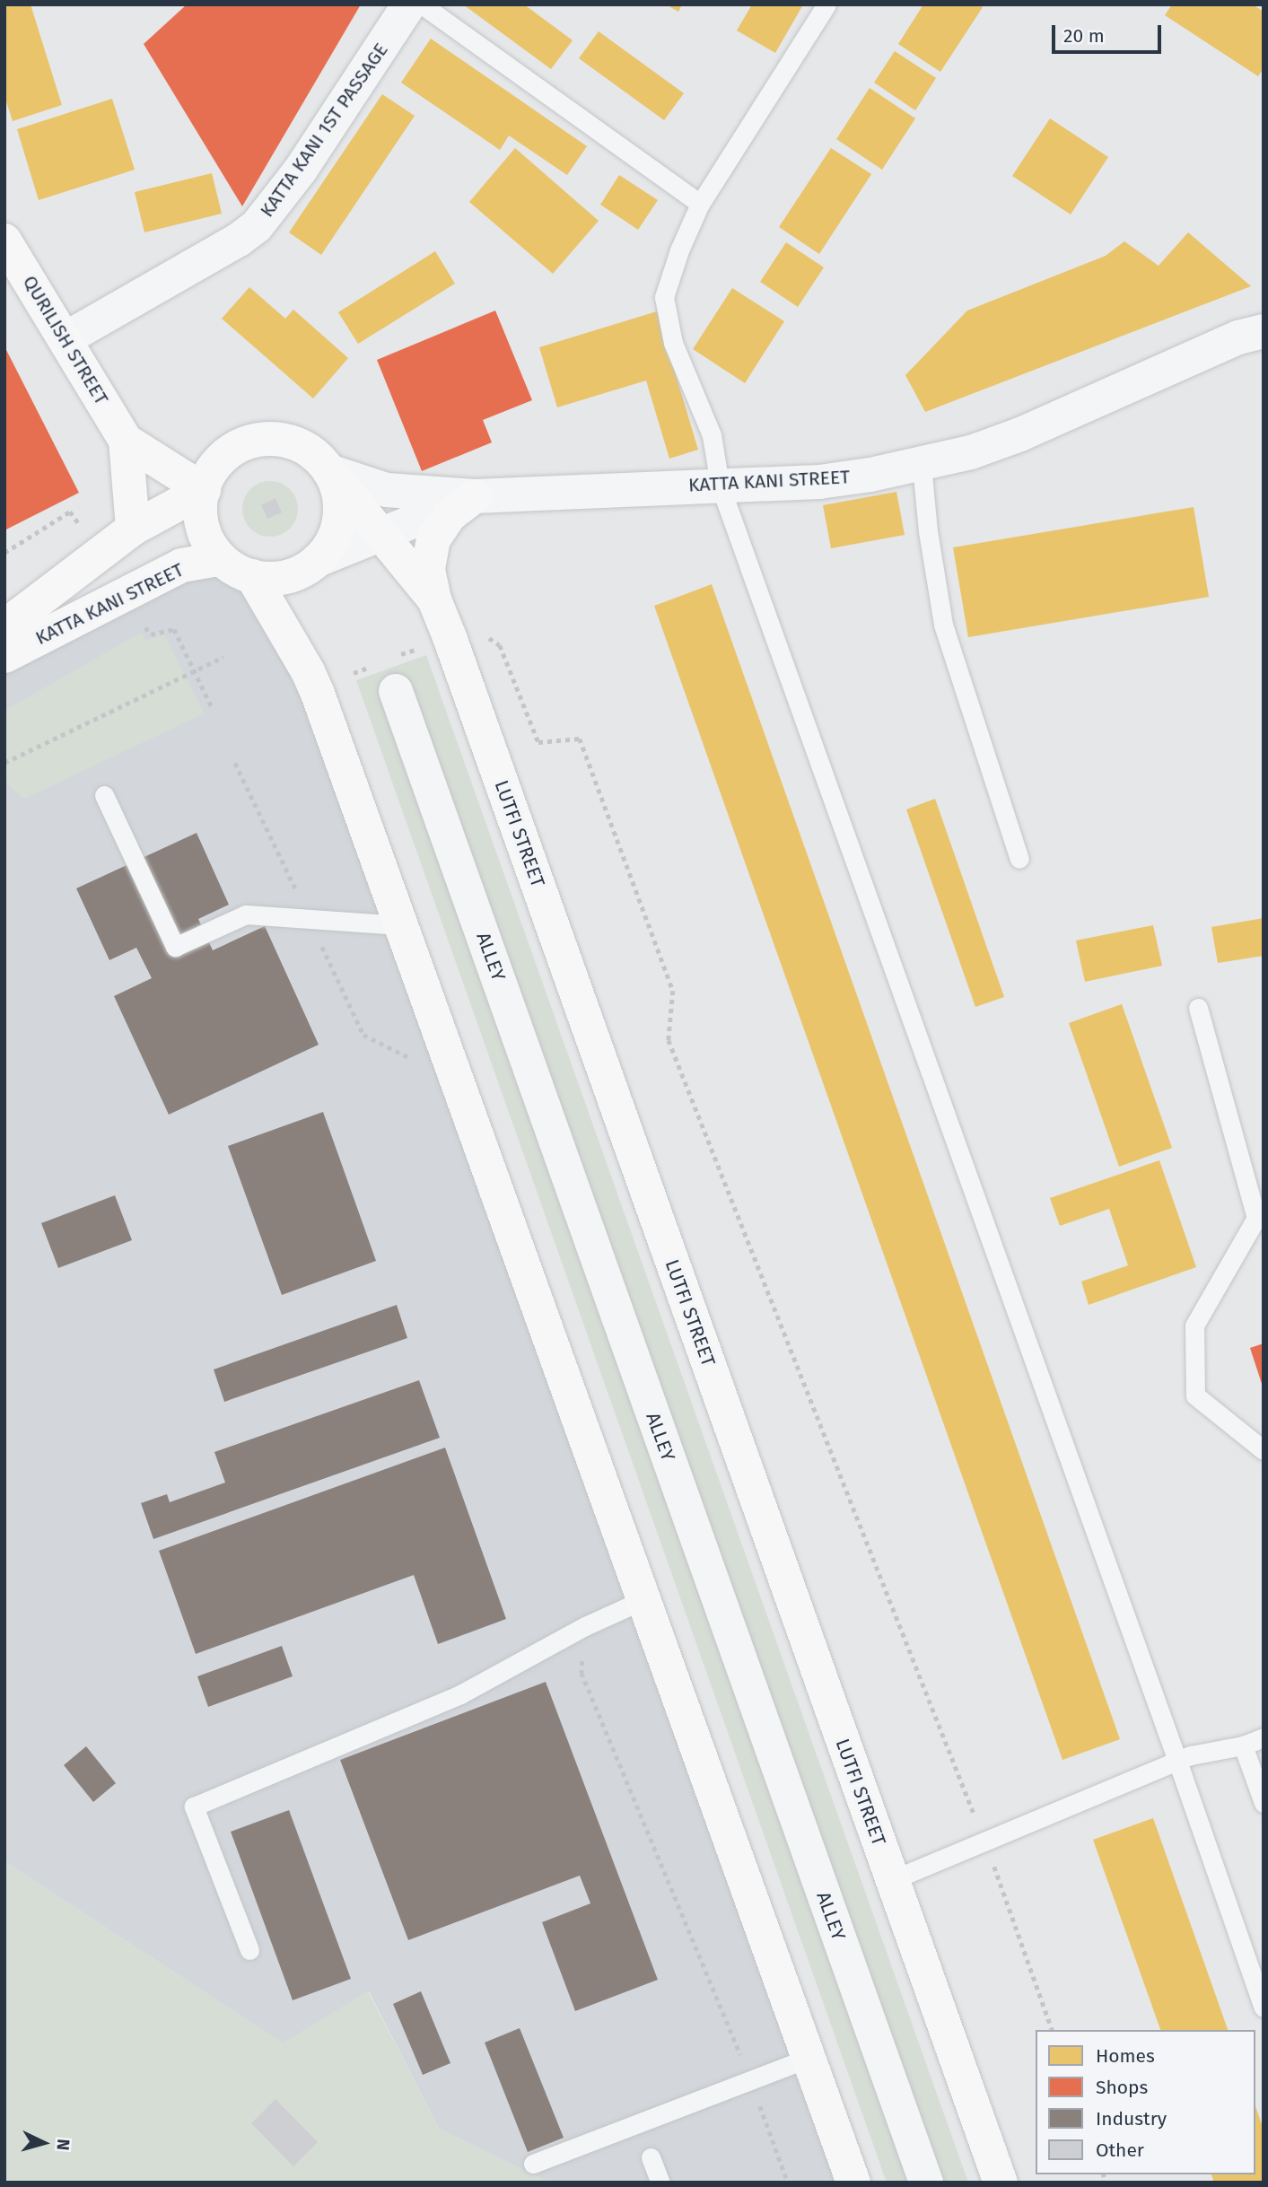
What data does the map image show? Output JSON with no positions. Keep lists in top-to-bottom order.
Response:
{
  "streets": {
    "main road": ["QURILISH STREET", "KATTA KANI STREET", "LUTFI STREET"],
    "street": ["KATTA KANI 1ST PASSAGE", "ALLEY"]
  },
  "crossings": [
    ["KATTA KANI 1ST PASSAGE", "QURILISH STREET"],
    ["QURILISH STREET", "KATTA KANI STREET"],
    ["QURILISH STREET", "LUTFI STREET"],
    ["KATTA KANI STREET", "LUTFI STREET"]
  ],
  "legend": [
    "Homes",
    "Shops",
    "Industry",
    "Other"
  ],
  "scale_bar": "20 m",
  "north": "right"
}
